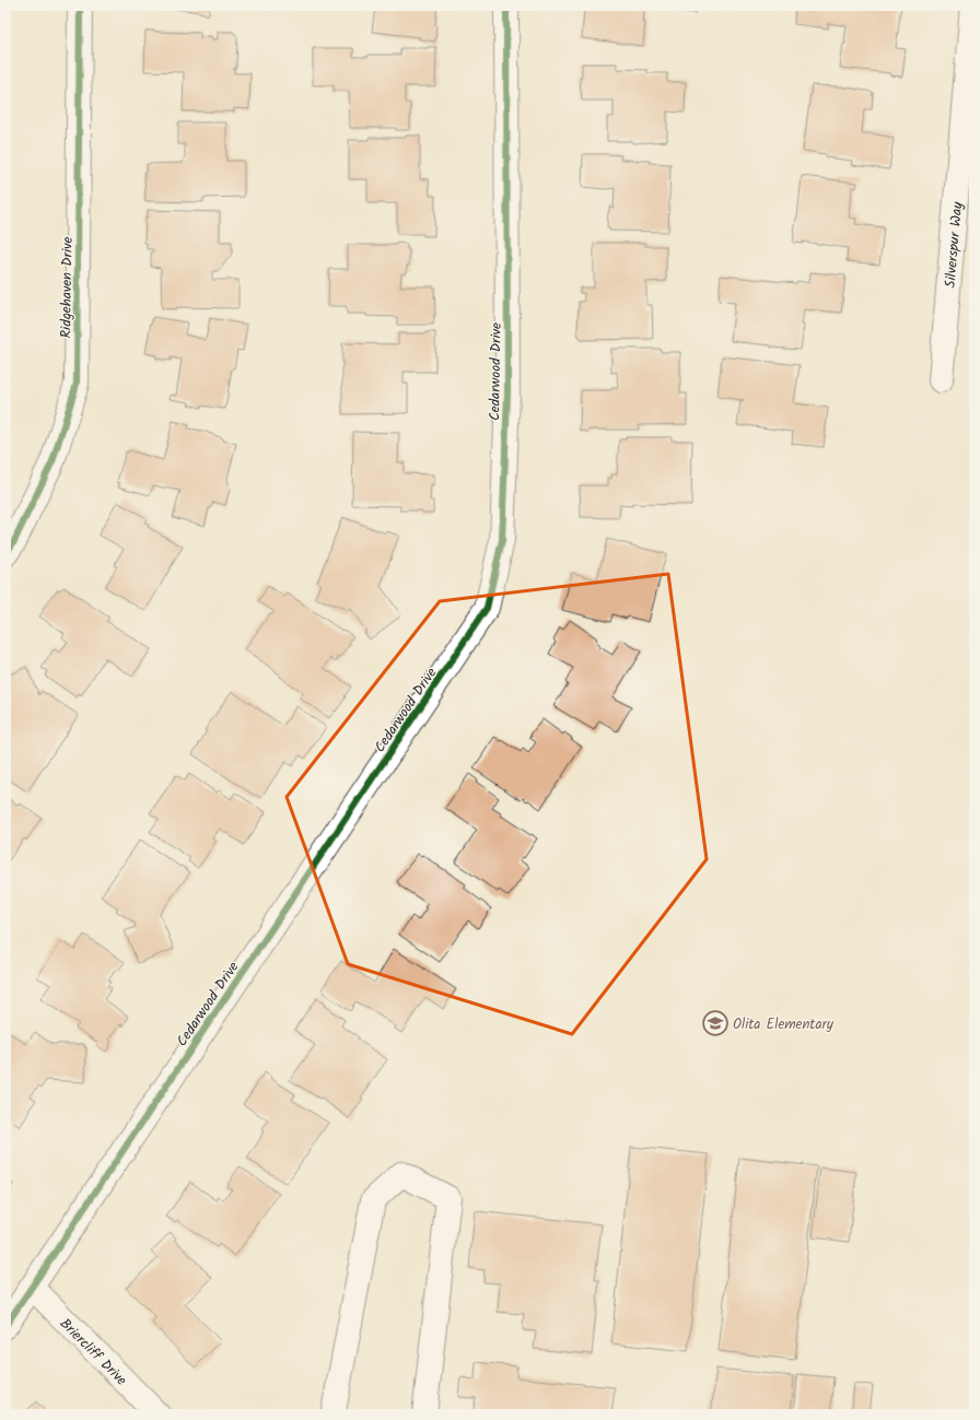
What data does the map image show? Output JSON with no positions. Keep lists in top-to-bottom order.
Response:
{
  "streets": {
    "street": [
      "Silverspur Way",
      "Ridgehaven Drive",
      "Cedarwood Drive",
      "Briercliff Drive"
    ]
  },
  "crossings": [
    ["Cedarwood Drive", "Briercliff Drive"]
  ],
  "places": {
    "school or university": ["Olita Elementary"]
  }
}
